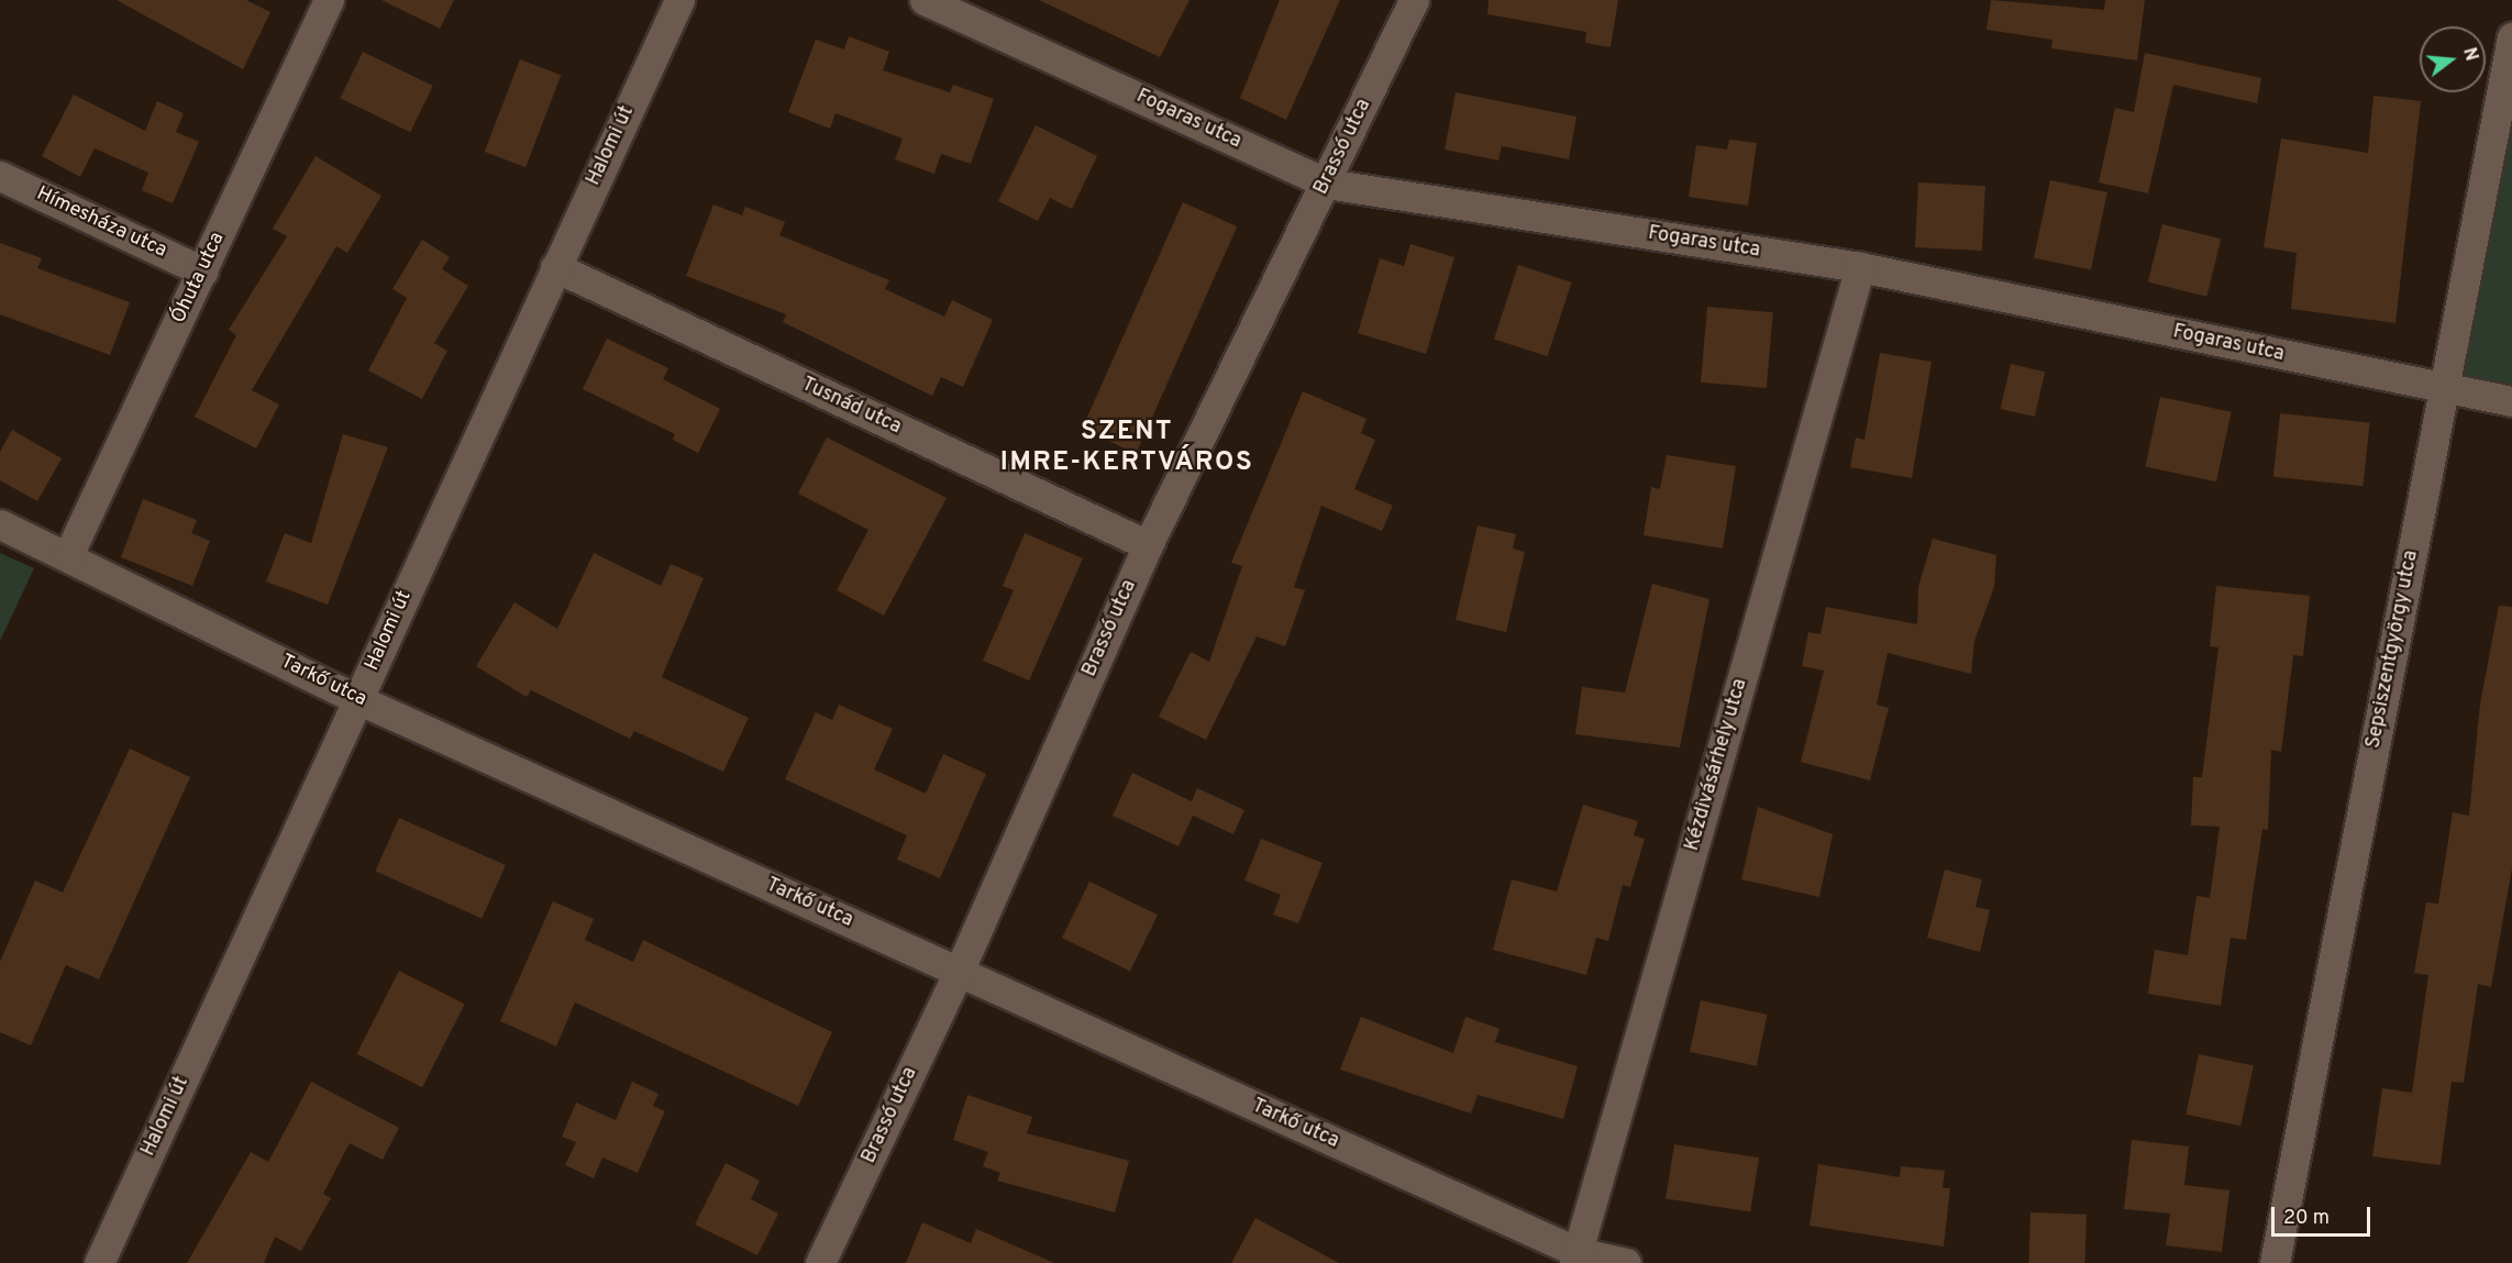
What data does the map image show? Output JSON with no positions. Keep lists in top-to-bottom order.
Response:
{
  "streets": {
    "street": [
      "Fogaras utca",
      "Halomi út",
      "Brassó utca",
      "Hímesháza utca",
      "Óhuta utca",
      "Tusnád utca",
      "Sepsiszentgyörgy utca",
      "Tarkő utca",
      "Kézdivásárhely utca"
    ]
  },
  "crossings": [
    ["Fogaras utca", "Brassó utca"],
    ["Fogaras utca", "Sepsiszentgyörgy utca"],
    ["Fogaras utca", "Kézdivásárhely utca"],
    ["Halomi út", "Tusnád utca"],
    ["Halomi út", "Tarkő utca"],
    ["Brassó utca", "Tusnád utca"],
    ["Brassó utca", "Tarkő utca"],
    ["Hímesháza utca", "Óhuta utca"],
    ["Óhuta utca", "Tarkő utca"],
    ["Tarkő utca", "Kézdivásárhely utca"]
  ],
  "districts": ["SZENT IMRE-KERTVÁROS"],
  "scale_bar": "20 m",
  "north": "right"
}
